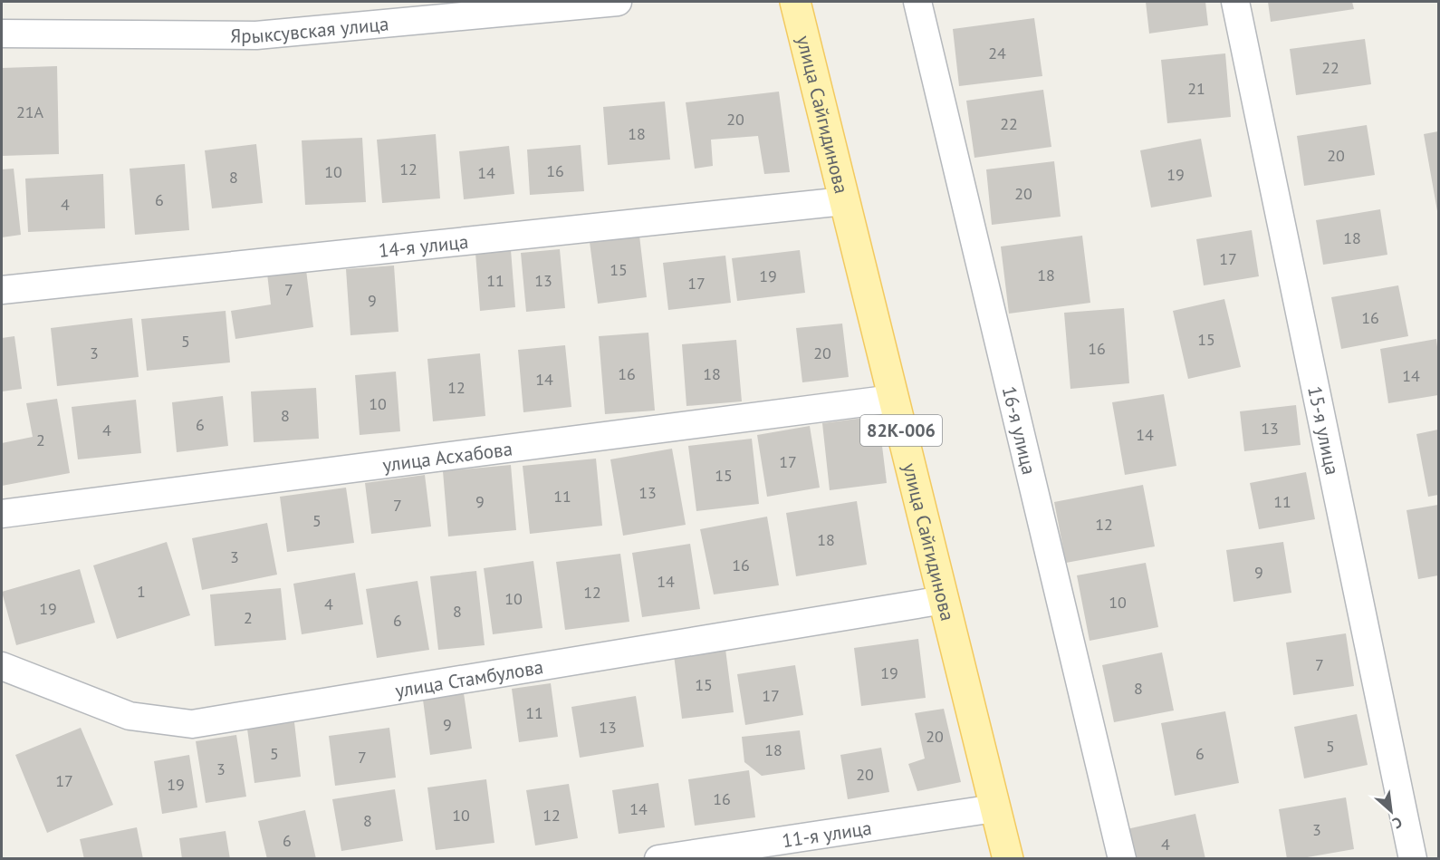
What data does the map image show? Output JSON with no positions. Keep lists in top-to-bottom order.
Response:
{
  "streets": {
    "main road": ["улица Сайгидинова", "82К-006"],
    "street": [
      "Ярыксувская улица",
      "14-я улица",
      "15-я улица",
      "16-я улица",
      "улица Асхабова",
      "улица Стамбулова",
      "11-я улица"
    ]
  },
  "crossings": [
    ["улица Сайгидинова", "14-я улица"],
    ["улица Сайгидинова", "улица Асхабова"],
    ["улица Сайгидинова", "улица Стамбулова"],
    ["улица Сайгидинова", "11-я улица"]
  ],
  "house_numbers": [
    "24",
    "22",
    "21",
    "21А",
    "20",
    "22",
    "18",
    "20",
    "12",
    "16",
    "10",
    "14",
    "19",
    "8",
    "20",
    "6",
    "4",
    "18",
    "17",
    "15",
    "18",
    "19",
    "11",
    "13",
    "17",
    "7",
    "9",
    "16",
    "15",
    "5",
    "16",
    "3",
    "20",
    "16",
    "18",
    "14",
    "14",
    "12",
    "10",
    "8",
    "6",
    "13",
    "4",
    "14",
    "2",
    "17",
    "15",
    "13",
    "11",
    "9",
    "11",
    "7",
    "5",
    "12",
    "18",
    "3",
    "16",
    "9",
    "14",
    "1",
    "12",
    "10",
    "10",
    "4",
    "19",
    "8",
    "2",
    "6",
    "7",
    "19",
    "15",
    "8",
    "17",
    "11",
    "9",
    "13",
    "20",
    "5",
    "18",
    "5",
    "6",
    "7",
    "3",
    "20",
    "17",
    "19",
    "16",
    "14",
    "10",
    "12",
    "8",
    "3",
    "6",
    "4"
  ],
  "north": "bottom right"
}
